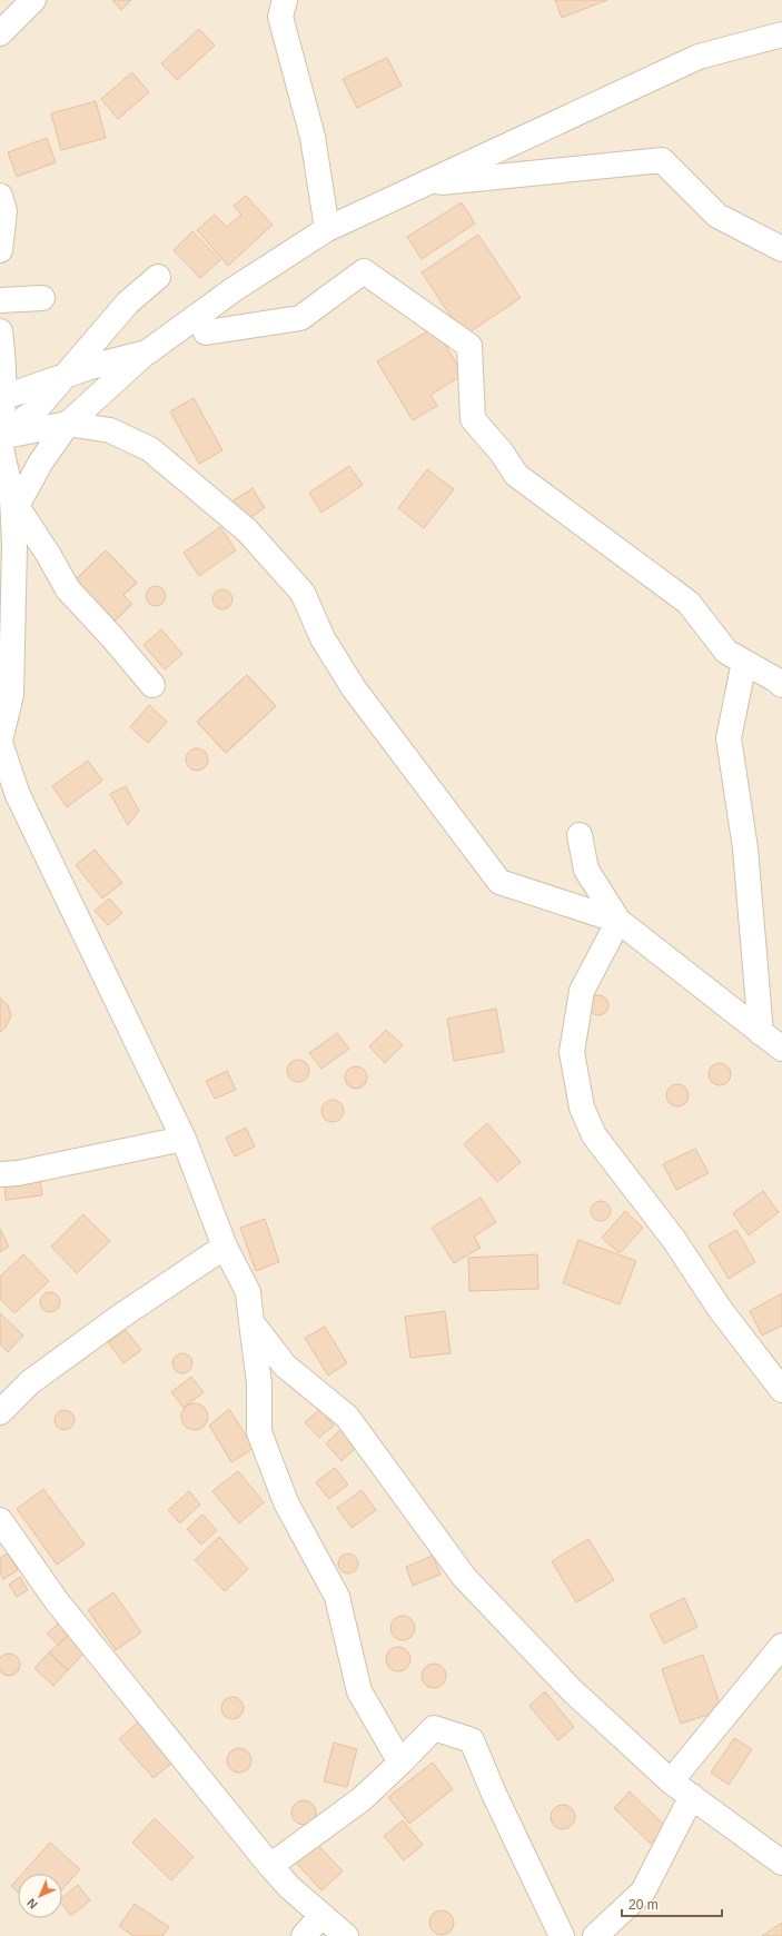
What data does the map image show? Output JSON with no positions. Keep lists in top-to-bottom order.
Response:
{
  "scale_bar": "20 m",
  "north": "bottom left"
}
